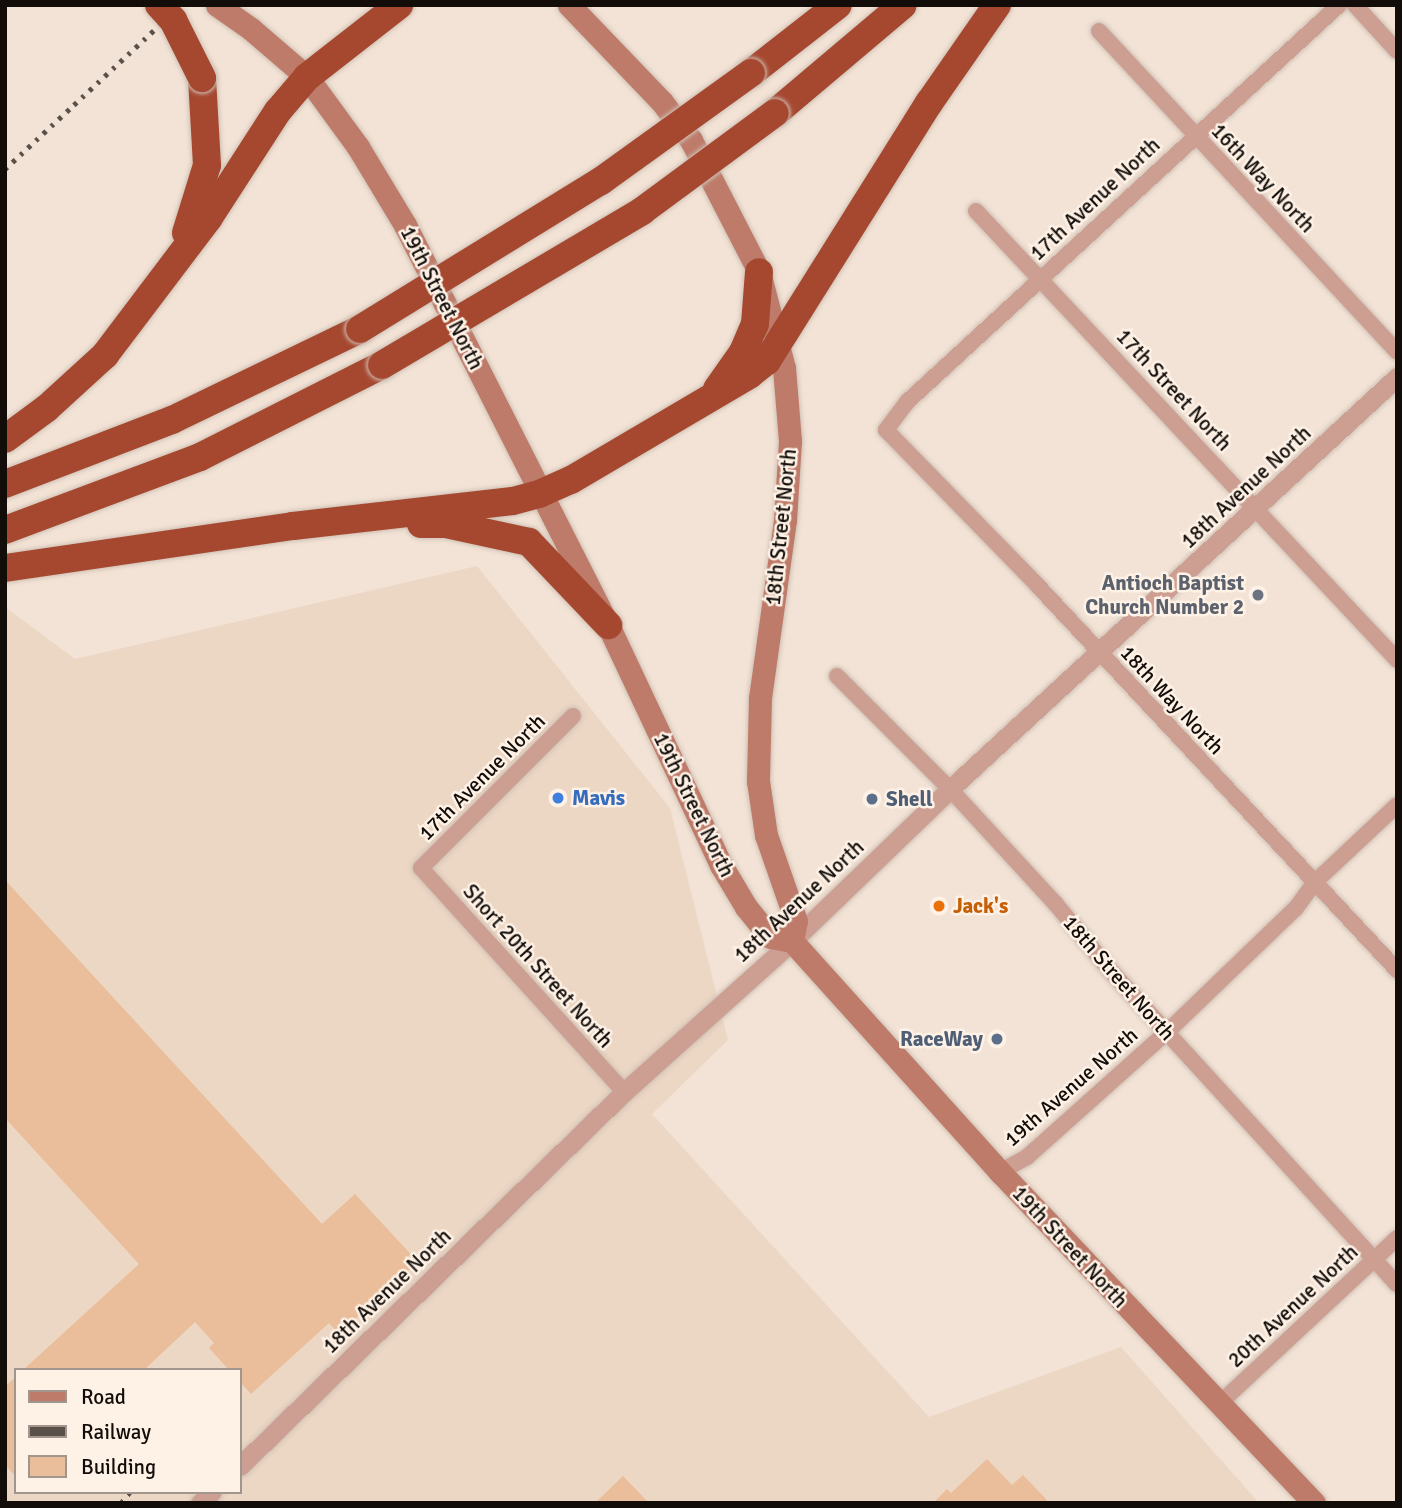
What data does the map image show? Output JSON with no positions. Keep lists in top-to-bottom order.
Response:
{
  "streets": {
    "main road": ["19th Street North", "18th Street North"],
    "street": [
      "16th Way North",
      "17th Avenue North",
      "17th Street North",
      "18th Avenue North",
      "18th Way North",
      "Short 20th Street North",
      "19th Avenue North",
      "20th Avenue North"
    ]
  },
  "crossings": [
    ["16th Way North", "17th Avenue North"],
    ["17th Avenue North", "17th Street North"],
    ["17th Avenue North", "18th Way North"],
    ["17th Avenue North", "Short 20th Street North"],
    ["19th Street North", "18th Avenue North"],
    ["19th Street North", "18th Street North"],
    ["19th Street North", "19th Avenue North"],
    ["19th Street North", "20th Avenue North"],
    ["17th Street North", "18th Avenue North"],
    ["18th Avenue North", "18th Street North"],
    ["18th Avenue North", "18th Way North"],
    ["18th Avenue North", "Short 20th Street North"],
    ["18th Street North", "19th Avenue North"],
    ["18th Street North", "20th Avenue North"],
    ["18th Way North", "19th Avenue North"]
  ],
  "places": [
    "Antioch Baptist Church Number 2",
    "Mavis",
    "Shell",
    "Jack's",
    "RaceWay"
  ],
  "legend": ["Road", "Railway", "Building"]
}
